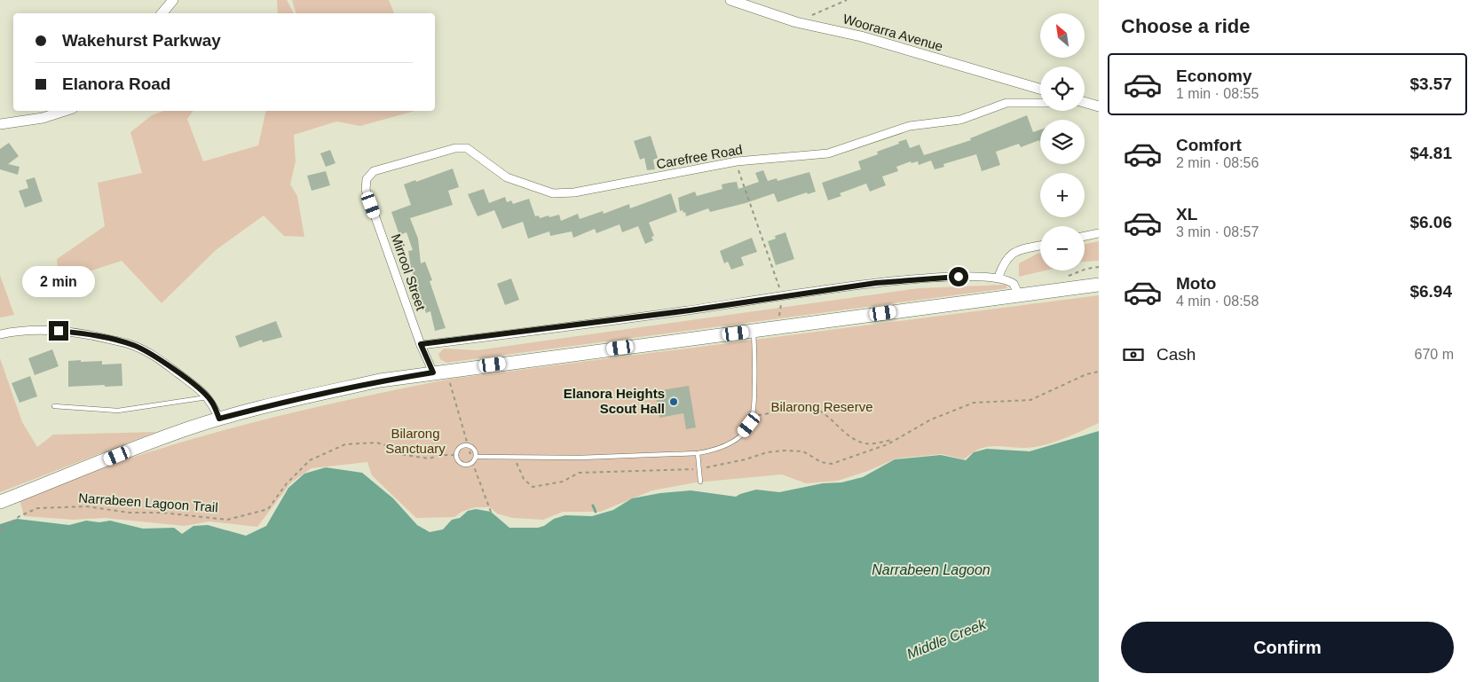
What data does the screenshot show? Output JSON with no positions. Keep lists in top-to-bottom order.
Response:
{
  "streets": {
    "street": ["Woorarra Avenue", "Carefree Road", "Mirrool Street"],
    "path": ["Narrabeen Lagoon Trail"]
  },
  "crossings": [
    ["Carefree Road", "Mirrool Street"]
  ],
  "water": ["Narrabeen Lagoon", "Middle Creek"],
  "parks": ["Bilarong Reserve", "Bilarong Sanctuary"],
  "places": ["Elanora Heights Scout Hall"],
  "north": "top left",
  "page": {
    "heading": "Choose a ride",
    "map_buttons": ["+", "−"],
    "banner": ["Wakehurst Parkway", "Elanora Road"],
    "list": [
      {
        "name": "Economy",
        "note": "1 min · 08:55",
        "value": "$3.57"
      },
      {
        "name": "Comfort",
        "note": "2 min · 08:56",
        "value": "$4.81"
      },
      {
        "name": "XL",
        "note": "3 min · 08:57",
        "value": "$6.06"
      },
      {
        "name": "Moto",
        "note": "4 min · 08:58",
        "value": "$6.94"
      }
    ],
    "bubble": "2 min",
    "pay": ["Cash", "670 m"],
    "buttons": "Confirm"
  }
}
